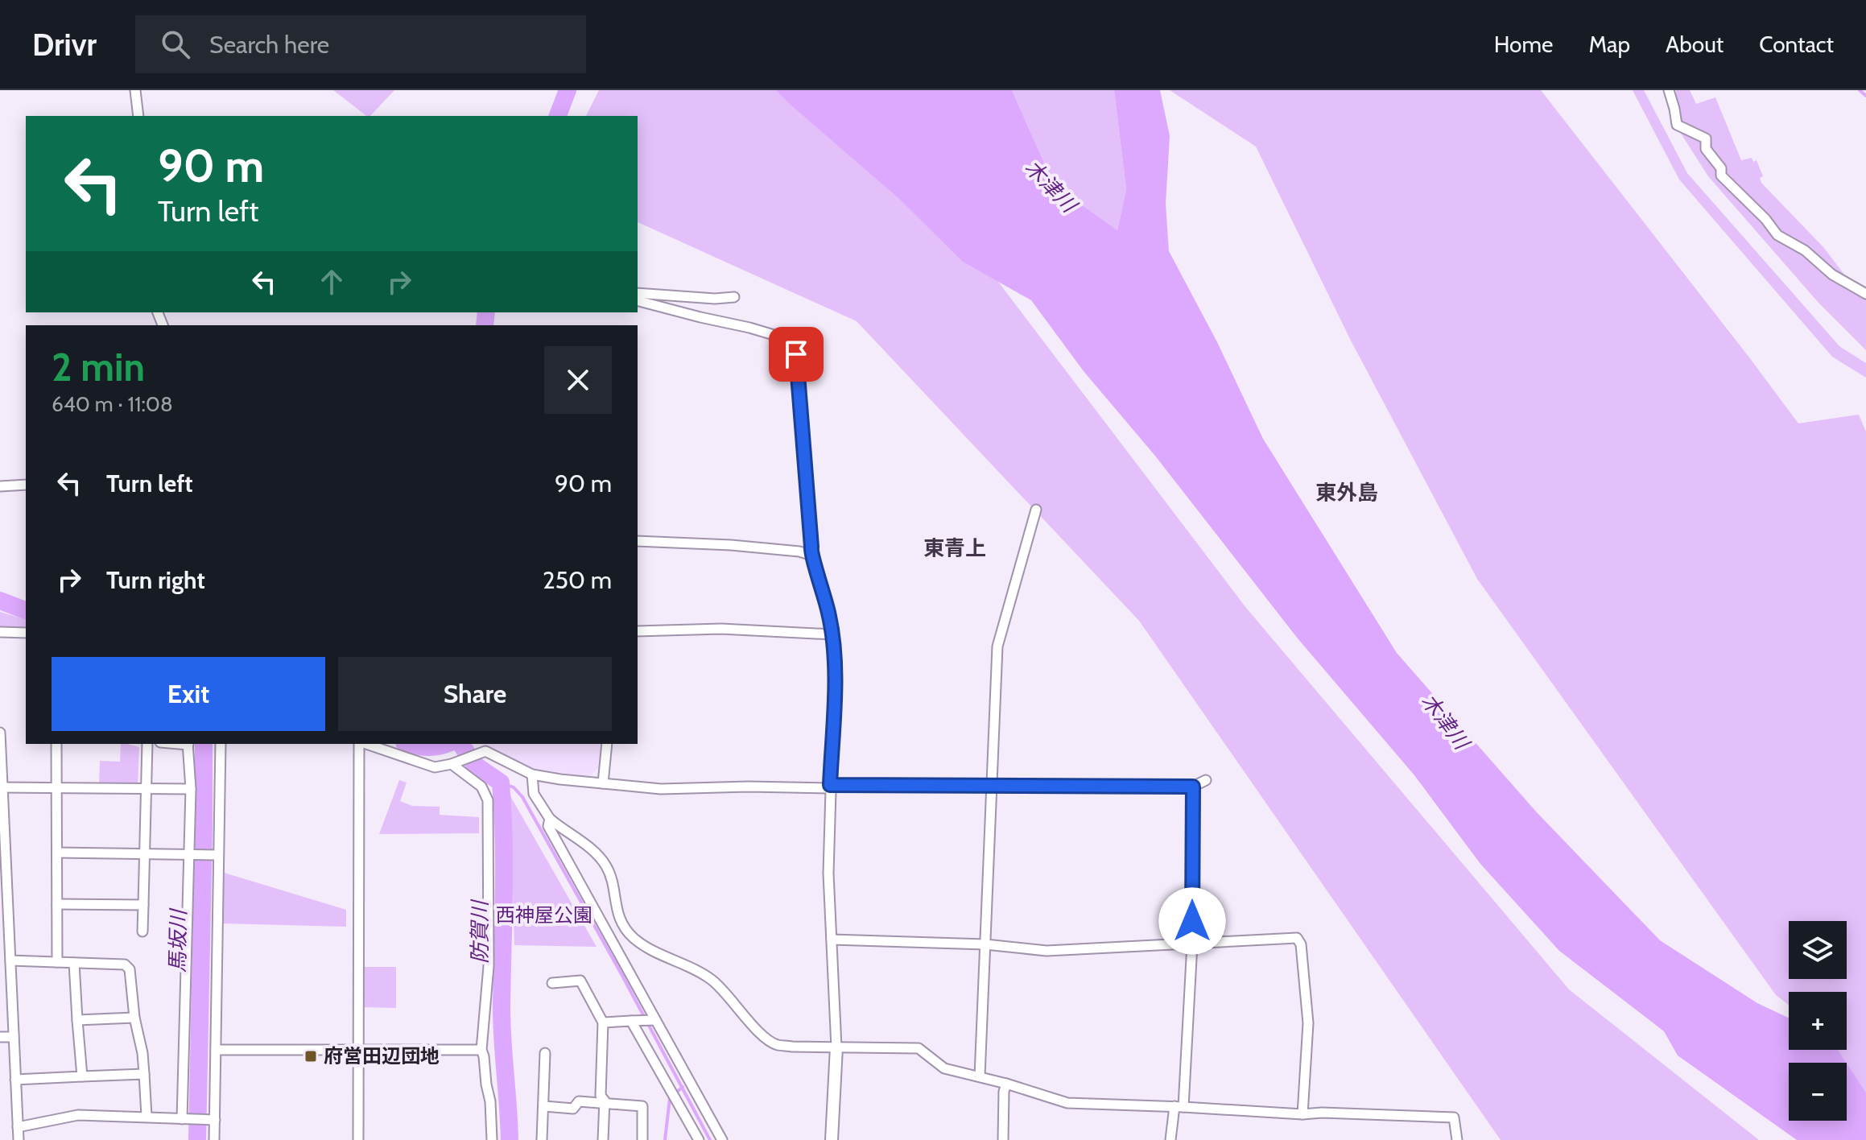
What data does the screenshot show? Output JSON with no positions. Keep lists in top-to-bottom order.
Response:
{
  "districts": ["東外島", "東青上"],
  "water": ["木津川", "防賀川", "馬坂川"],
  "parks": ["西神屋公園"],
  "places": {
    "transit": ["府営田辺団地"]
  },
  "page": {
    "header": "Drivr",
    "search": "Search here",
    "nav": [
      "Home",
      "Map",
      "About",
      "Contact"
    ],
    "turn": ["90 m", "Turn left"],
    "heading": ["2 min", "640 m · 11:08"],
    "list": [
      {
        "name": "Turn left",
        "value": "90 m"
      },
      {
        "name": "Turn right",
        "value": "250 m"
      }
    ],
    "buttons": ["Exit", "Share"],
    "map_buttons": ["+", "−"]
  }
}
